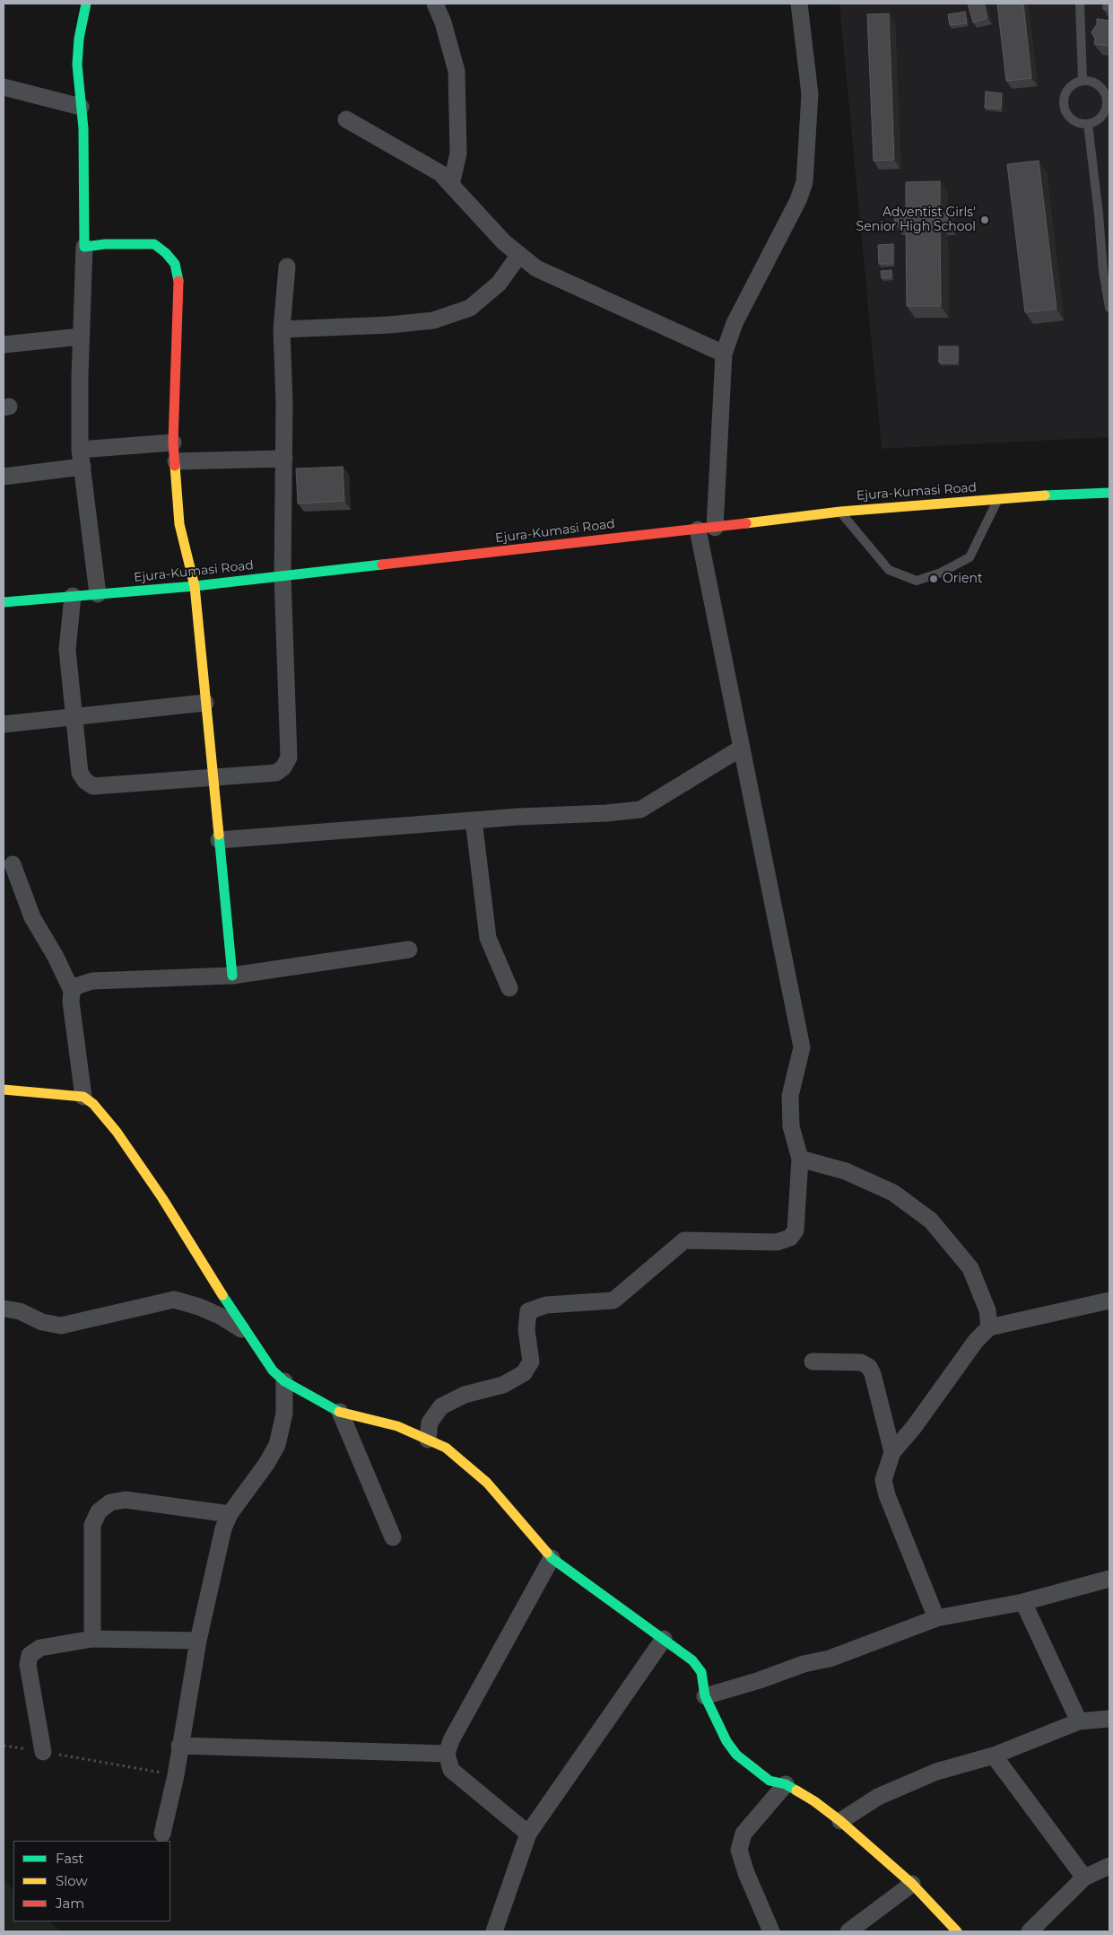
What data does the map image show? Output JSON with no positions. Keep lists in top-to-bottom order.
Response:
{
  "streets": {
    "street": ["Ejura-Kumasi Road"]
  },
  "places": ["Adventist Girls' Senior High School", "Orient"],
  "legend": ["Fast", "Slow", "Jam"]
}
